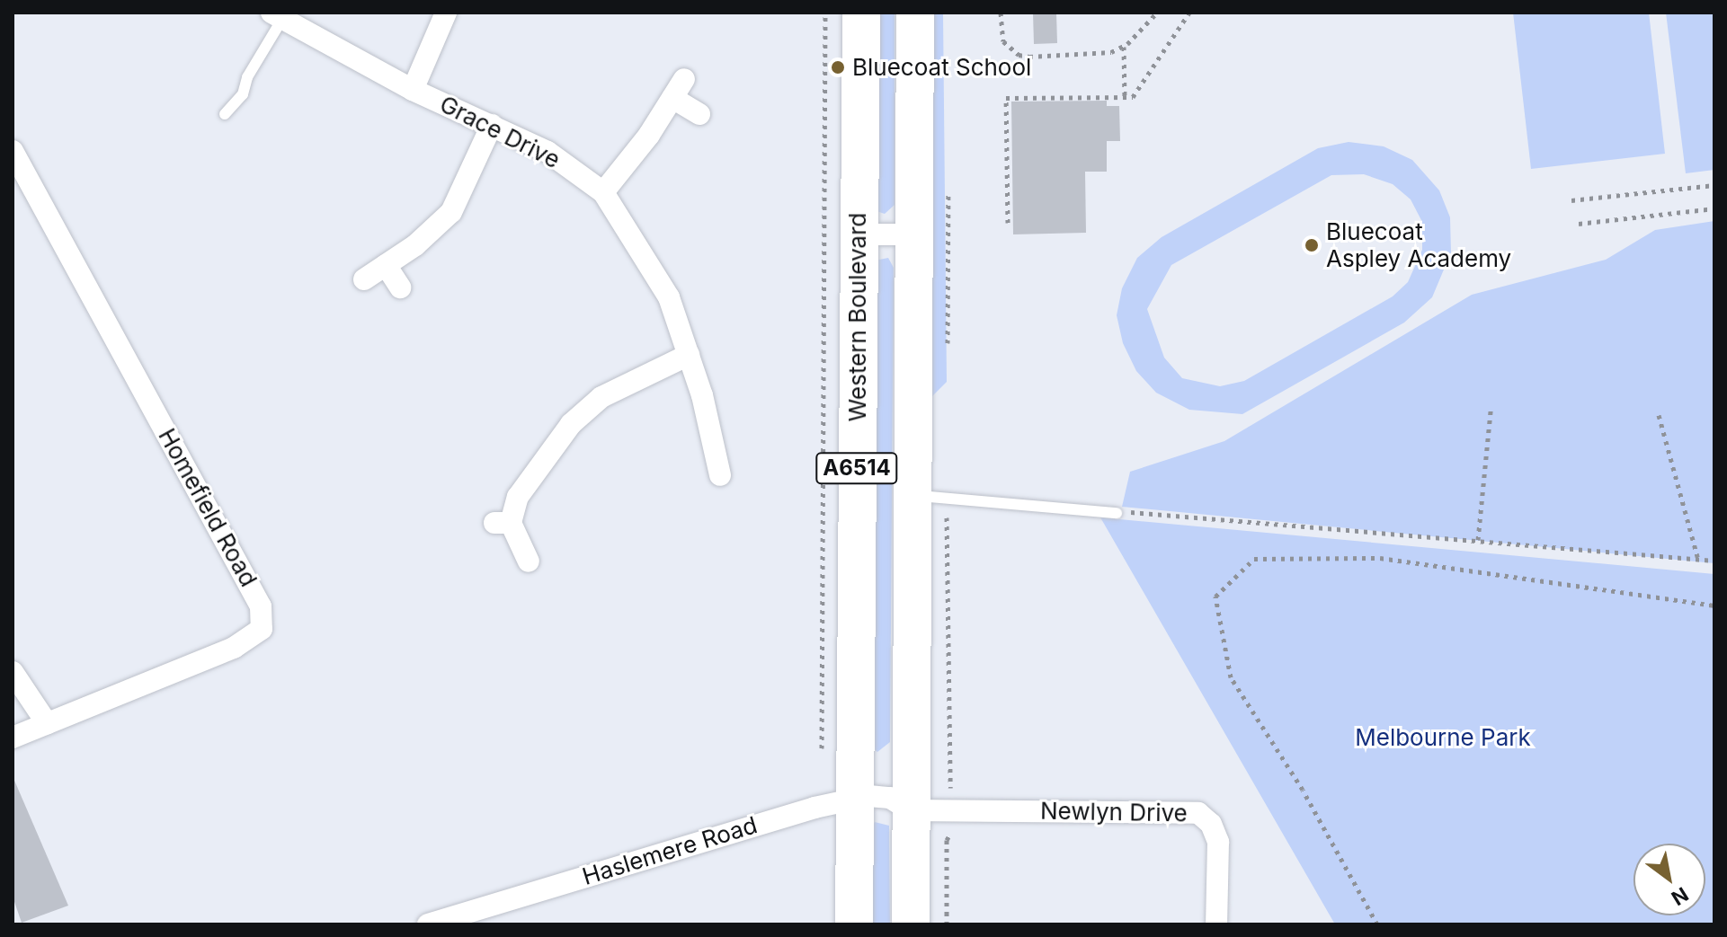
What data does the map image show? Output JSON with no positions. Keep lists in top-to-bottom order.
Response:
{
  "streets": {
    "highway": ["Western Boulevard", "A6514"],
    "street": [
      "Grace Drive",
      "Homefield Road",
      "Newlyn Drive",
      "Haslemere Road"
    ]
  },
  "crossings": [
    ["Western Boulevard", "Haslemere Road"],
    ["A6514", "Newlyn Drive"],
    ["A6514", "Haslemere Road"],
    ["Newlyn Drive", "Haslemere Road"]
  ],
  "parks": ["Melbourne Park"],
  "places": ["Bluecoat School", "Bluecoat Aspley Academy"],
  "north": "bottom right"
}
